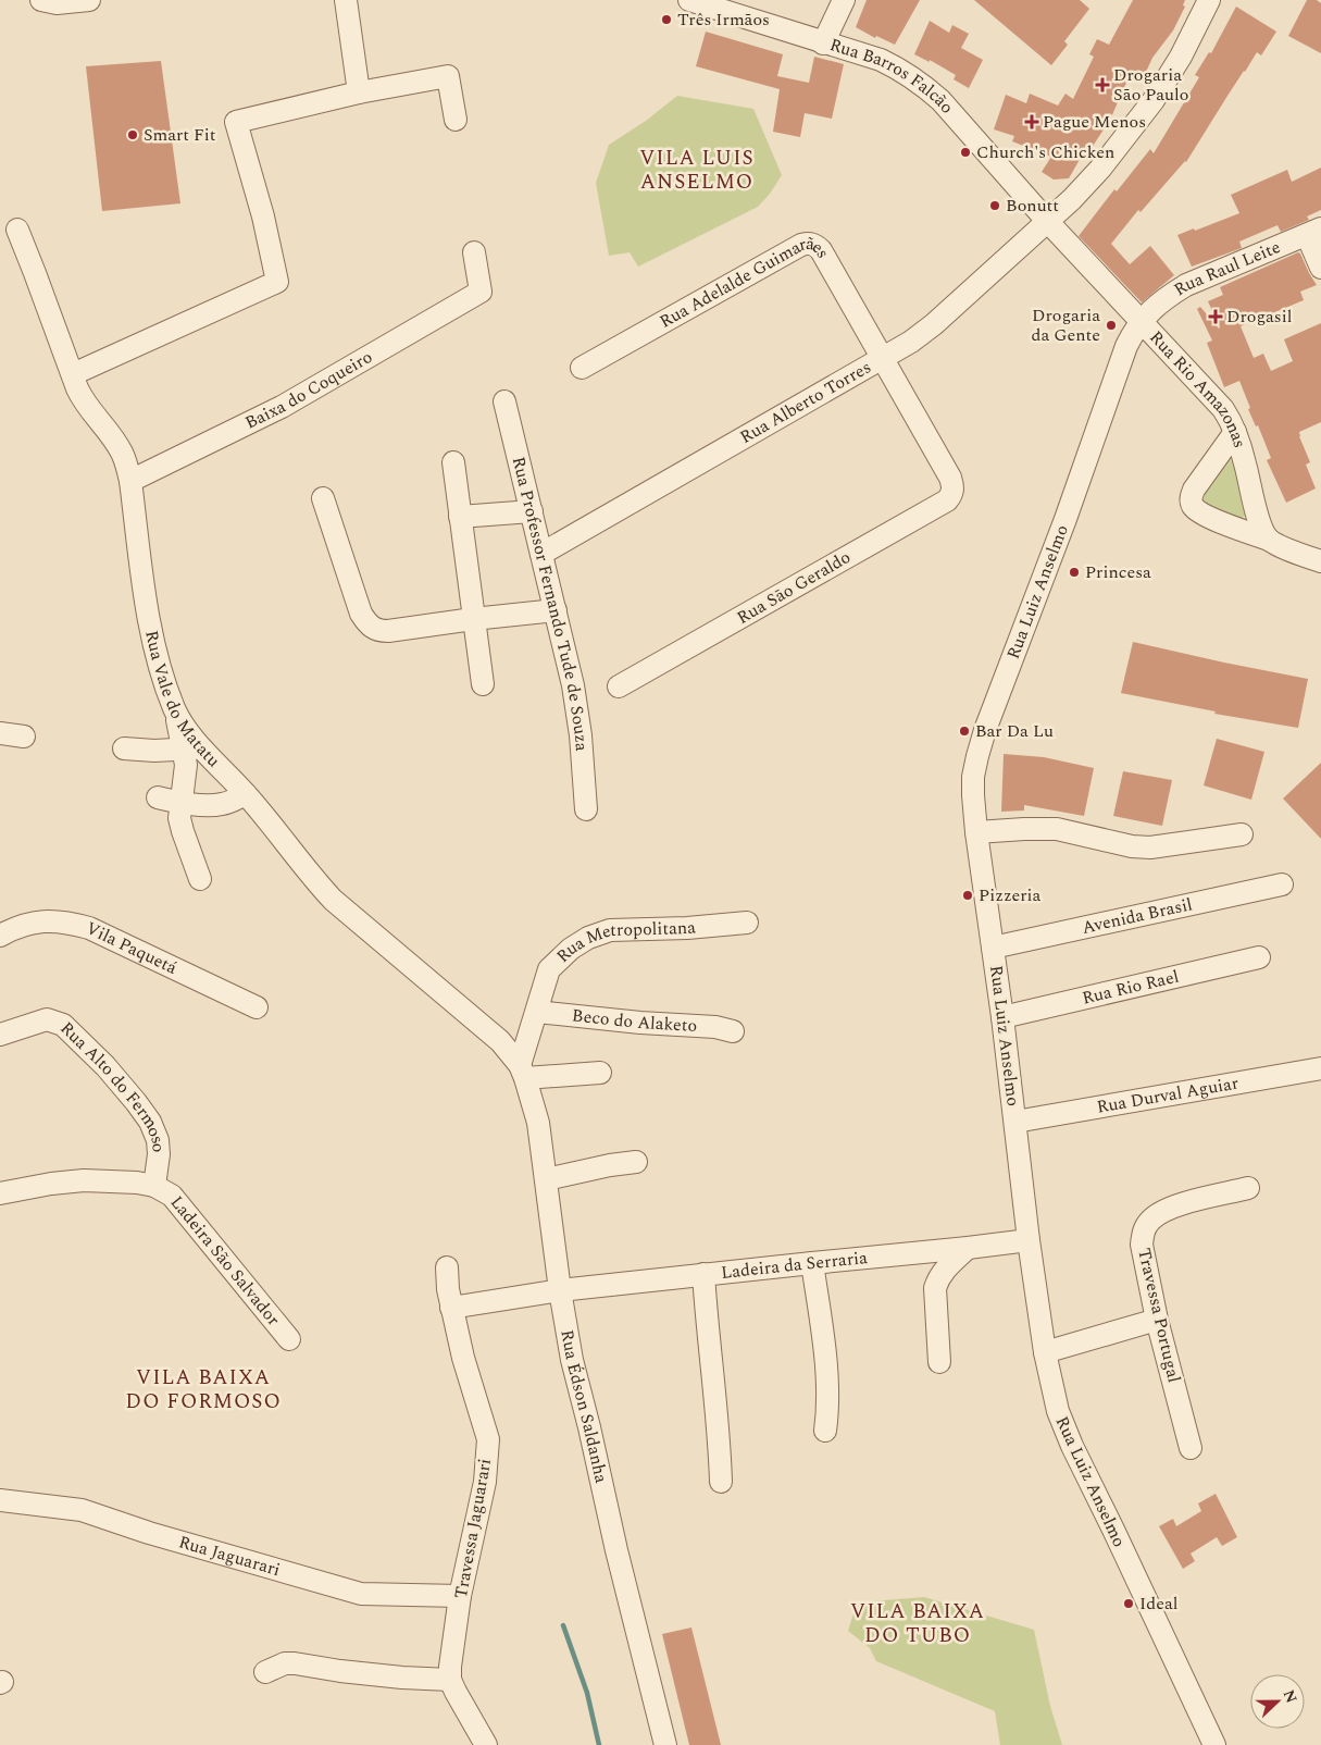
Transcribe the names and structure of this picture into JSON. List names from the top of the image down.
{
  "streets": {
    "street": [
      "Rua Barros Falcão",
      "Rua Raul Leite",
      "Rua Adelalde Guimarães",
      "Baixa do Coqueiro",
      "Rua Rio Amazonas",
      "Rua Alberto Torres",
      "Rua Sāo Geraldo",
      "Rua Luiz Anselmo",
      "Rua Professor Fernando Tude de Souza",
      "Rua Vale do Matatu",
      "Avenida Brasil",
      "Rua Metropolitana",
      "Vila Paquetá",
      "Rua Rio Rael",
      "Beco do Alaketo",
      "Rua Alto do Fermoso",
      "Rua Durval Aguiar",
      "Ladeira São Salvador",
      "Ladeira da Serraria",
      "Travessa Portugal",
      "Rua Édson Saldanha",
      "Travessa Jaguarari",
      "Rua Jaguarari"
    ]
  },
  "crossings": [
    ["Rua Barros Falcão", "Rua Rio Amazonas"],
    ["Rua Barros Falcão", "Rua Alberto Torres"],
    ["Rua Raul Leite", "Rua Rio Amazonas"],
    ["Rua Raul Leite", "Rua Luiz Anselmo"],
    ["Rua Adelalde Guimarães", "Rua Alberto Torres"],
    ["Rua Adelalde Guimarães", "Rua Sāo Geraldo"],
    ["Baixa do Coqueiro", "Rua Vale do Matatu"],
    ["Rua Rio Amazonas", "Rua Alberto Torres"],
    ["Rua Rio Amazonas", "Rua Luiz Anselmo"],
    ["Rua Alberto Torres", "Rua Professor Fernando Tude de Souza"],
    ["Rua Luiz Anselmo", "Avenida Brasil"],
    ["Rua Luiz Anselmo", "Rua Rio Rael"],
    ["Rua Luiz Anselmo", "Rua Durval Aguiar"],
    ["Rua Luiz Anselmo", "Ladeira da Serraria"],
    ["Rua Vale do Matatu", "Rua Metropolitana"],
    ["Rua Vale do Matatu", "Rua Édson Saldanha"],
    ["Rua Metropolitana", "Beco do Alaketo"],
    ["Rua Metropolitana", "Rua Édson Saldanha"],
    ["Rua Alto do Fermoso", "Ladeira São Salvador"],
    ["Ladeira da Serraria", "Rua Édson Saldanha"],
    ["Ladeira da Serraria", "Travessa Jaguarari"],
    ["Travessa Jaguarari", "Rua Jaguarari"]
  ],
  "districts": ["VILA LUIS ANSELMO", "VILA BAIXA DO FORMOSO", "VILA BAIXA DO TUBO"],
  "places": {
    "other": [
      "Três Irmãos",
      "Smart Fit",
      "Church's Chicken",
      "Bonutt",
      "Drogaria da Gente",
      "Princesa",
      "Bar Da Lu",
      "Pizzeria",
      "Ideal"
    ],
    "health": ["Drogaria São Paulo", "Pague Menos", "Drogasil"]
  },
  "north": "right"
}
